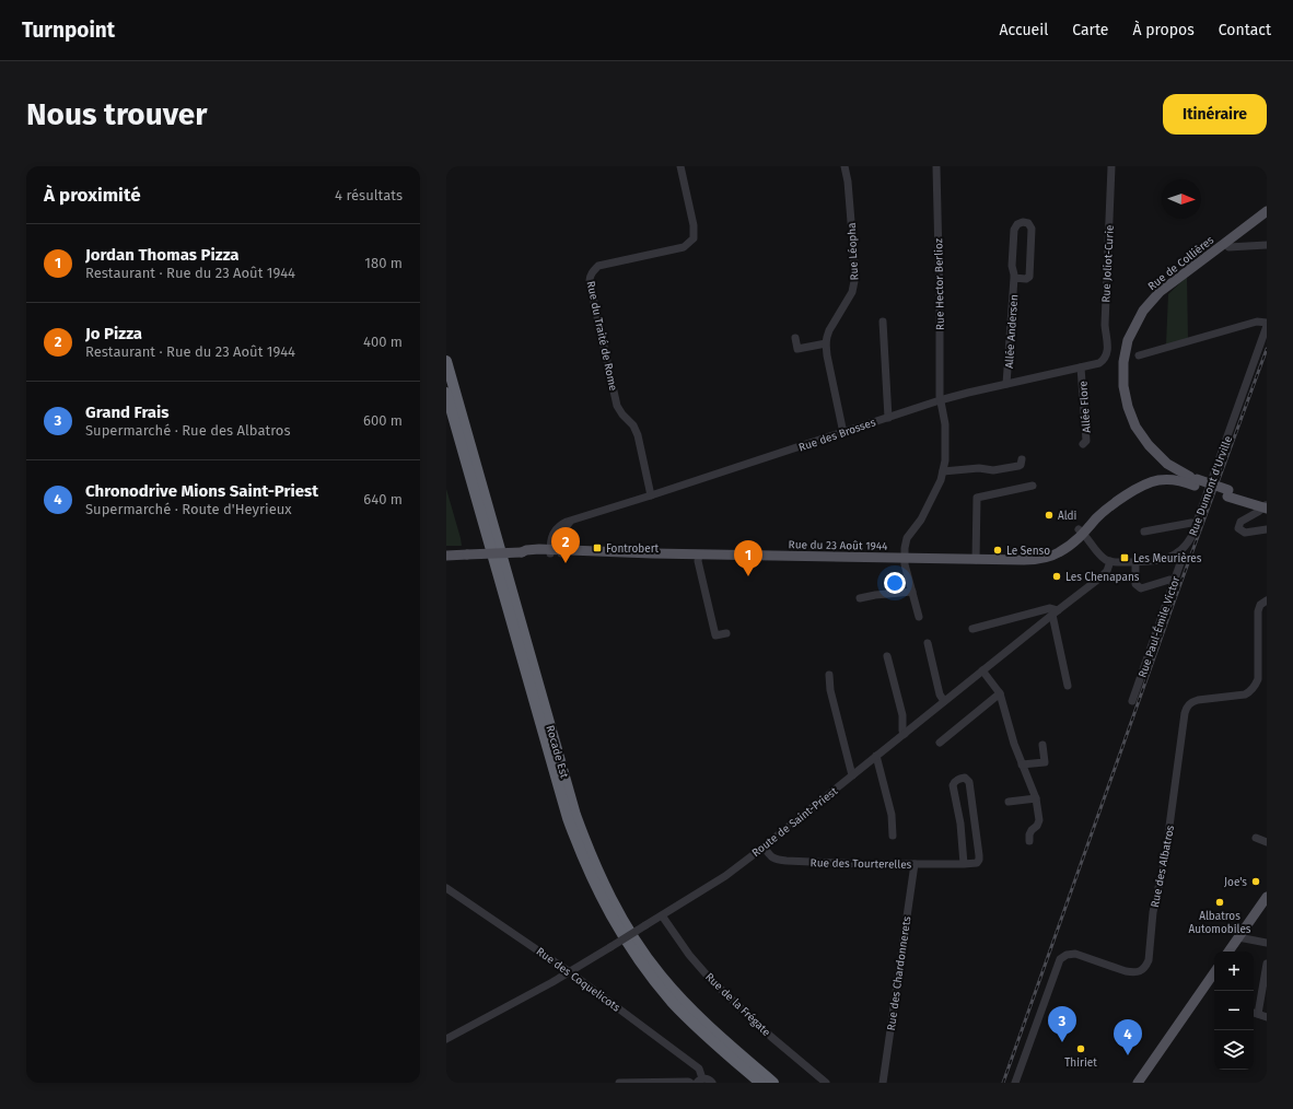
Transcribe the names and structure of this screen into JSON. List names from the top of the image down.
{
  "streets": {
    "highway": ["Rocade Est"],
    "main road": ["Rue de Collières", "Rue du 23 Août 1944"],
    "street": [
      "Rue Léopha",
      "Rue Joliot-Curie",
      "Rue Hector Berlioz",
      "Allée Andersen",
      "Rue du Traité de Rome",
      "Allée Flore",
      "Rue des Brosses",
      "Rue Dumont d'Urville",
      "Rue Paul-Émile Victor",
      "Route de Saint-Priest",
      "Rue des Tourterelles",
      "Rue des Albatros",
      "Rue des Chardonnerets",
      "Rue des Coquelicots",
      "Rue de la Frégate"
    ]
  },
  "crossings": [
    ["Rue Léopha", "Rue des Brosses"],
    ["Rue de Collières", "Rue du 23 Août 1944"],
    ["Rue Joliot-Curie", "Rue des Brosses"],
    ["Rue Hector Berlioz", "Rue des Brosses"],
    ["Rue Hector Berlioz", "Rue du 23 Août 1944"],
    ["Allée Andersen", "Rue des Brosses"],
    ["Rue du Traité de Rome", "Rue des Brosses"],
    ["Allée Flore", "Rue des Brosses"],
    ["Rue des Brosses", "Rue du 23 Août 1944"],
    ["Rue Dumont d'Urville", "Rue Paul-Émile Victor"],
    ["Route de Saint-Priest", "Rue des Tourterelles"],
    ["Route de Saint-Priest", "Rue des Coquelicots"],
    ["Route de Saint-Priest", "Rue de la Frégate"],
    ["Rue des Tourterelles", "Rue des Chardonnerets"]
  ],
  "places": {
    "other": [
      "Aldi",
      "Le Senso",
      "Les Chenapans",
      "Joe's",
      "Albatros Automobiles",
      "Thiriet"
    ],
    "transit": ["Fontrobert", "Les Meurières"]
  },
  "north": "right",
  "page": {
    "header": "Turnpoint",
    "nav": [
      "Accueil",
      "Carte",
      "À propos",
      "Contact"
    ],
    "buttons": "Itinéraire",
    "title": "Nous trouver",
    "heading": ["À proximité", "4 résultats"],
    "list": [
      {
        "mark": "1",
        "name": "Jordan Thomas Pizza",
        "note": "Restaurant · Rue du 23 Août 1944",
        "value": "180 m"
      },
      {
        "mark": "2",
        "name": "Jo Pizza",
        "note": "Restaurant · Rue du 23 Août 1944",
        "value": "400 m"
      },
      {
        "mark": "3",
        "name": "Grand Frais",
        "note": "Supermarché · Rue des Albatros",
        "value": "600 m"
      },
      {
        "mark": "4",
        "name": "Chronodrive Mions Saint-Priest",
        "note": "Supermarché · Route d'Heyrieux",
        "value": "640 m"
      }
    ],
    "pins": [
      "2",
      "1",
      "3",
      "4"
    ],
    "map_buttons": ["+", "−"]
  }
}
